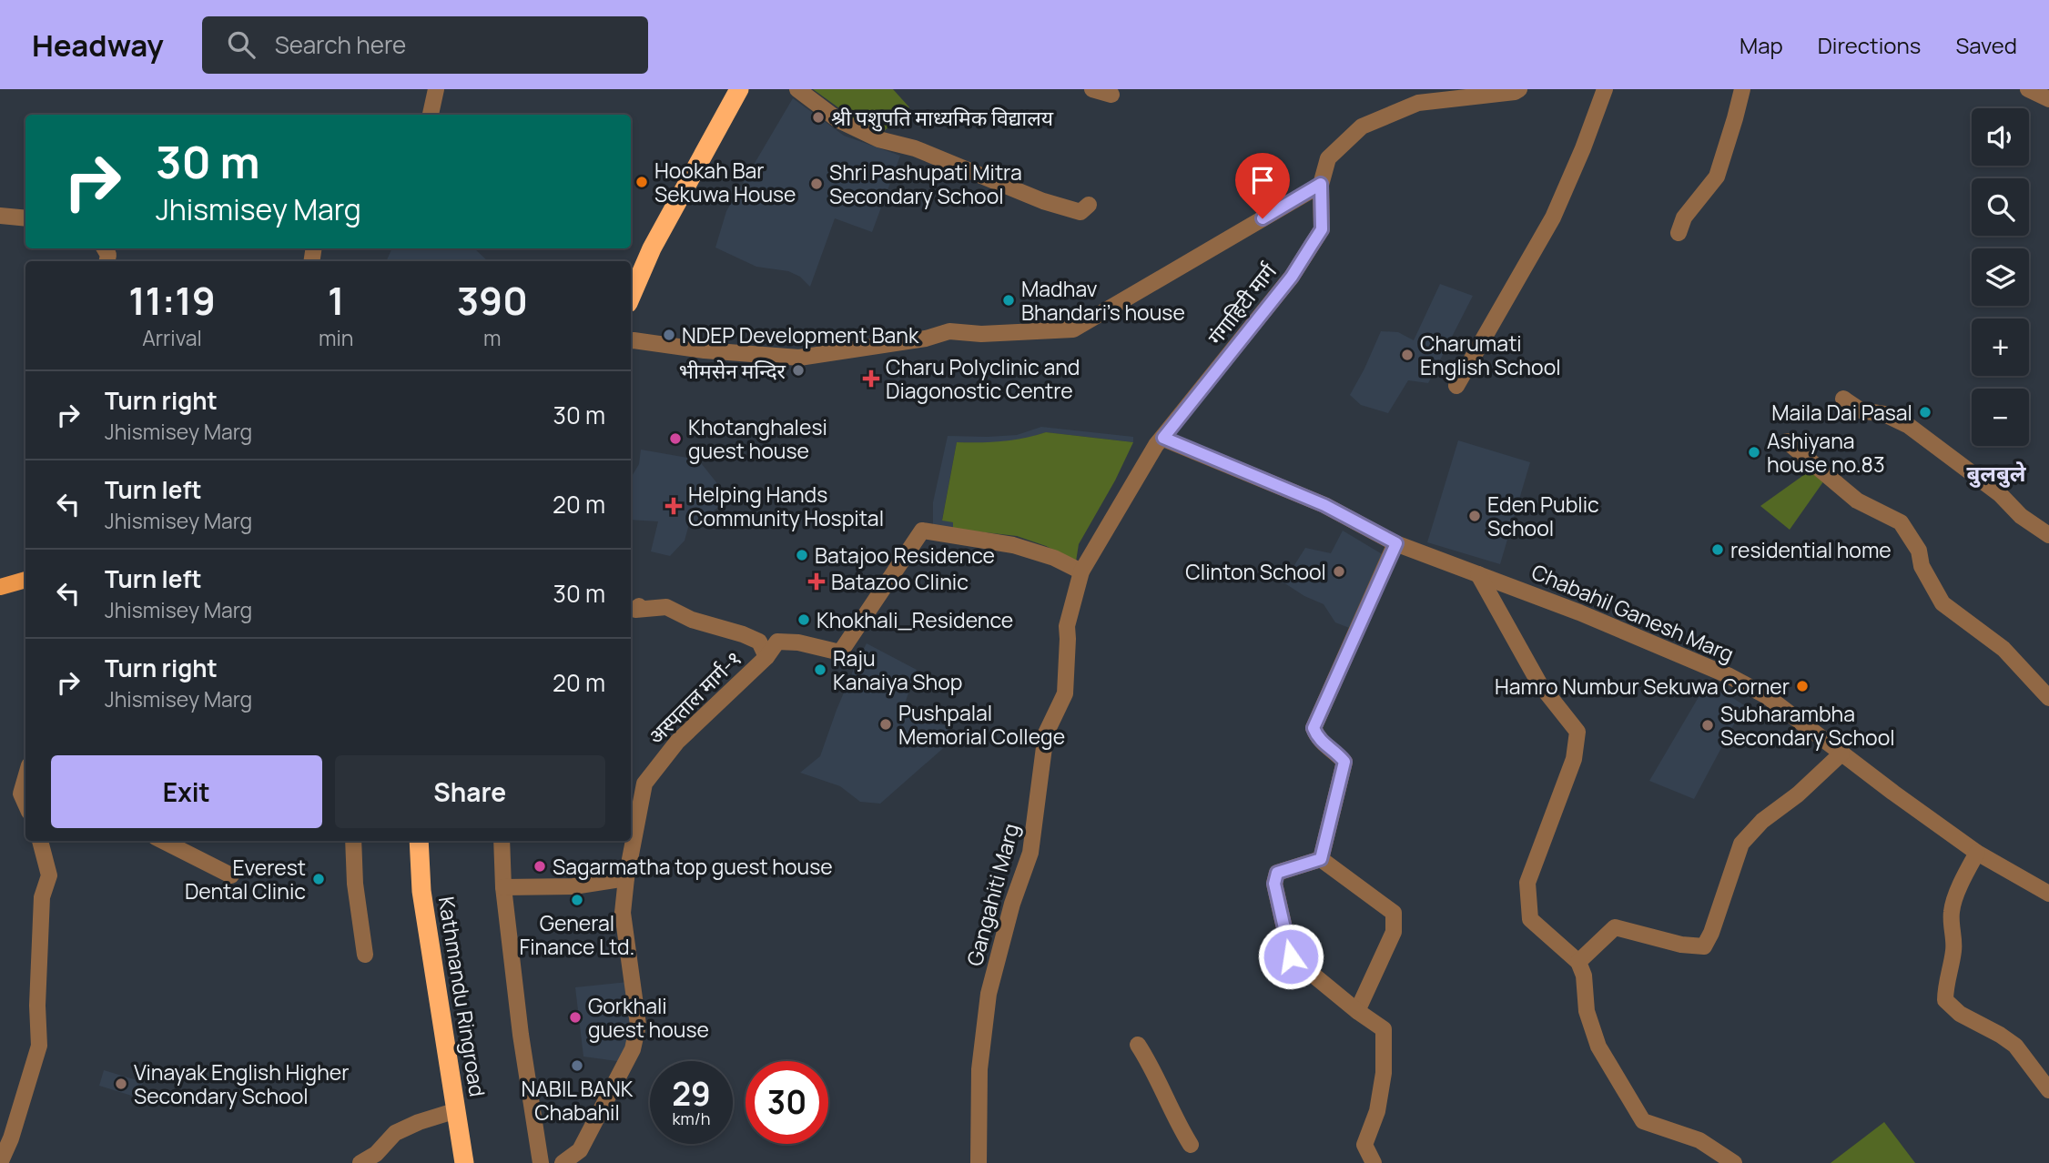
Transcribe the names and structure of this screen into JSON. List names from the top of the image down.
{
  "streets": {
    "highway": ["Kathmandu Ringroad"],
    "street": [
      "गंगाहिटी मार्ग",
      "Chabahil Ganesh Marg",
      "अस्पताल मार्ग-१",
      "Gangahiti Marg"
    ]
  },
  "crossings": [
    ["गंगाहिटी मार्ग", "Chabahil Ganesh Marg"],
    ["गंगाहिटी मार्ग", "Gangahiti Marg"],
    ["Chabahil Ganesh Marg", "Gangahiti Marg"],
    ["अस्पताल मार्ग-१", "Gangahiti Marg"]
  ],
  "districts": ["बुलबुले"],
  "places": {
    "other": [
      "श्री पशुपति माध्यमिक विद्यालय",
      "Hookah Bar Sekuwa House",
      "Shri Pashupati Mitra Secondary School",
      "Madhav Bhandari's house",
      "NDEP Development Bank",
      "Charumati English School",
      "भीमसेन मन्दिर",
      "Maila Dai Pasal",
      "Khotanghalesi guest house",
      "Ashiyana house no.83",
      "Eden Public School",
      "residential home",
      "Batajoo Residence",
      "Clinton School",
      "Khokhali_Residence",
      "Raju Kanaiya Shop",
      "Hamro Numbur Sekuwa Corner",
      "Pushpalal Memorial College",
      "Subharambha Secondary School",
      "Sagarmatha top guest house",
      "Everest Dental Clinic",
      "General Finance Ltd.",
      "Gorkhali guest house",
      "NABIL BANK Chabahil",
      "Vinayak English Higher Secondary School"
    ],
    "health": ["Charu Polyclinic and Diagonostic Centre", "Helping Hands Community Hospital", "Batazoo Clinic"]
  },
  "page": {
    "header": "Headway",
    "search": "Search here",
    "nav": ["Map", "Directions", "Saved"],
    "map_buttons": ["+", "−"],
    "turn": ["30 m", "Jhismisey Marg"],
    "eta": [
      "11:19",
      "Arrival",
      "1",
      "min",
      "390",
      "m"
    ],
    "list": [
      {
        "name": "Turn right",
        "note": "Jhismisey Marg",
        "value": "30 m"
      },
      {
        "name": "Turn left",
        "note": "Jhismisey Marg",
        "value": "20 m"
      },
      {
        "name": "Turn left",
        "note": "Jhismisey Marg",
        "value": "30 m"
      },
      {
        "name": "Turn right",
        "note": "Jhismisey Marg",
        "value": "20 m"
      }
    ],
    "buttons": ["Exit", "Share"],
    "speed": "29 km/h",
    "limit": "30"
  }
}
